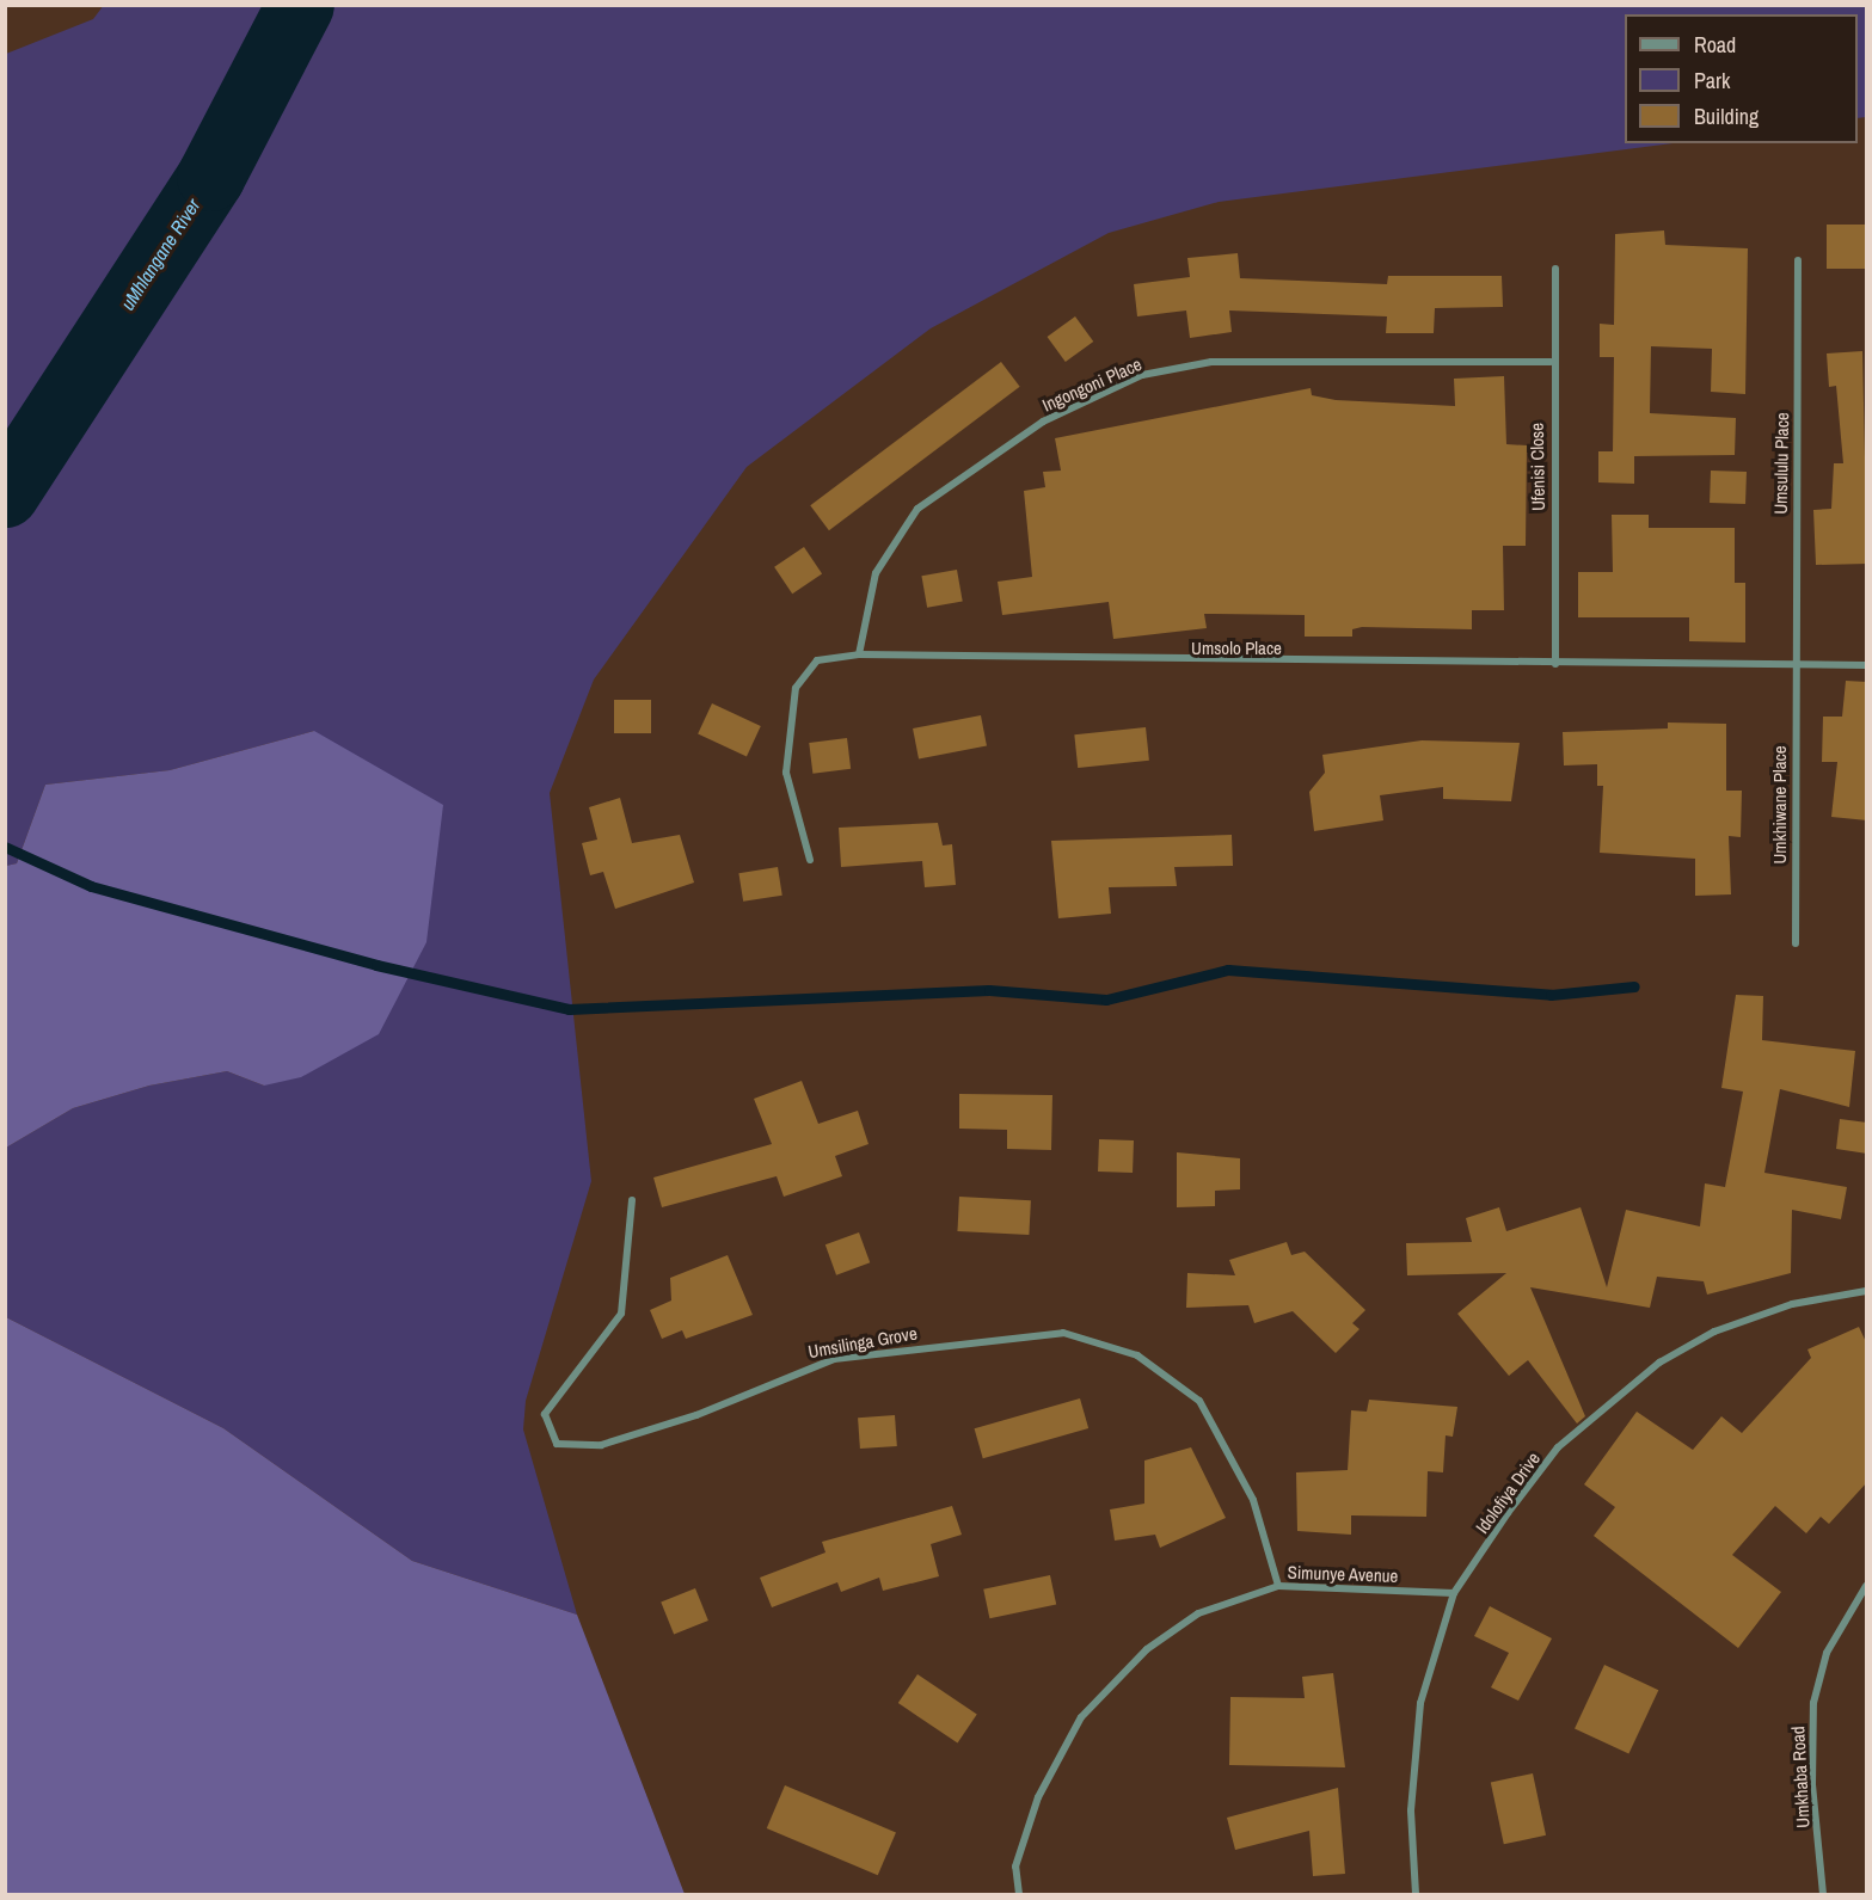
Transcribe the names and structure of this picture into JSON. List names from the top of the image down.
{
  "streets": {
    "street": [
      "Ingongoni Place",
      "Umsululu Place",
      "Ufenisi Close",
      "Umsolo Place",
      "Umkhiwane Place",
      "Umsilinga Grove",
      "Idolofiya Drive",
      "Simunye Avenue",
      "Umkhaba Road"
    ]
  },
  "crossings": [
    ["Ingongoni Place", "Ufenisi Close"],
    ["Ingongoni Place", "Umsolo Place"],
    ["Umsululu Place", "Umsolo Place"],
    ["Umsululu Place", "Umkhiwane Place"],
    ["Ufenisi Close", "Umsolo Place"],
    ["Umsolo Place", "Umkhiwane Place"],
    ["Umsilinga Grove", "Simunye Avenue"],
    ["Idolofiya Drive", "Simunye Avenue"]
  ],
  "water": ["uMhlangane River"],
  "legend": ["Road", "Park", "Building"]
}
